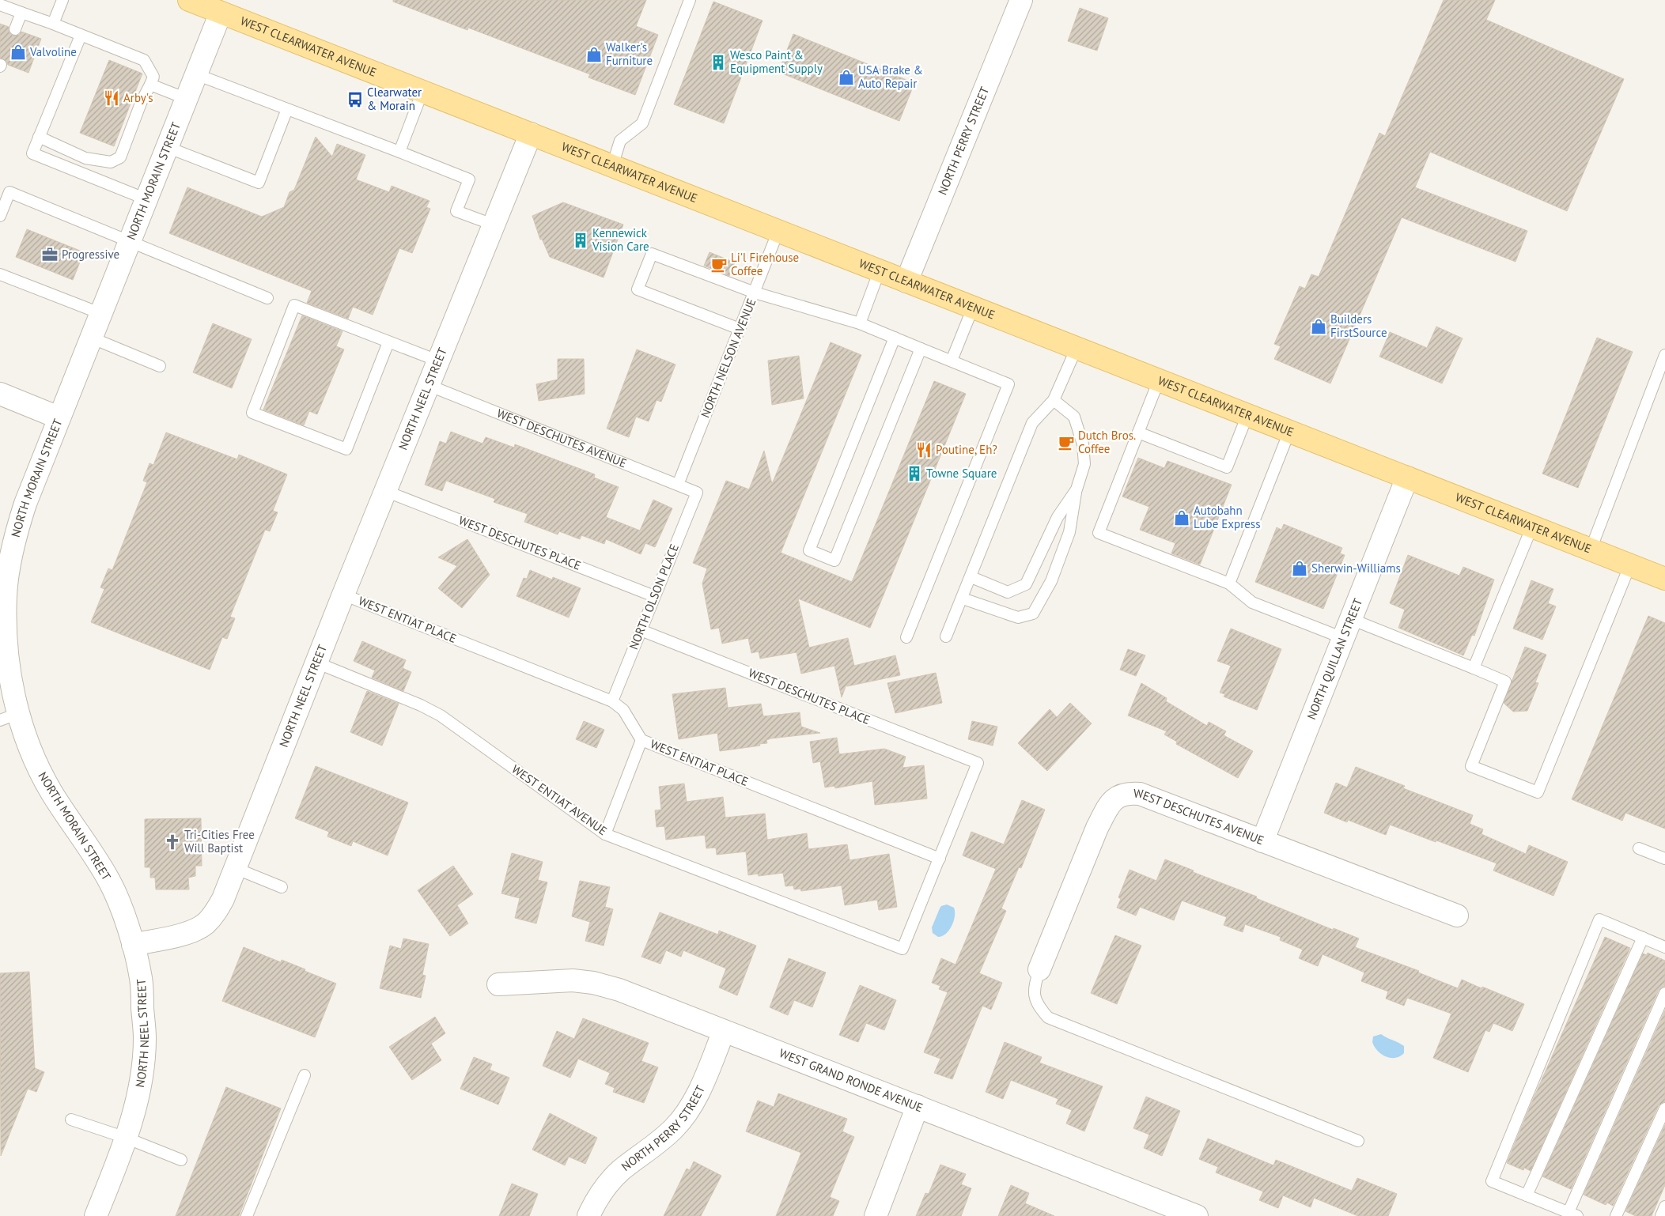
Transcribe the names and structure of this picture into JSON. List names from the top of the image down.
{
  "streets": {
    "main road": ["WEST CLEARWATER AVENUE"],
    "street": [
      "NORTH PERRY STREET",
      "NORTH MORAIN STREET",
      "NORTH NEEL STREET",
      "WEST DESCHUTES AVENUE",
      "NORTH QUILLAN STREET",
      "WEST GRAND RONDE AVENUE"
    ],
    "lane": [
      "NORTH NELSON AVENUE",
      "WEST DESCHUTES PLACE",
      "NORTH OLSON PLACE",
      "WEST ENTIAT PLACE",
      "WEST ENTIAT AVENUE"
    ]
  },
  "crossings": [
    ["WEST CLEARWATER AVENUE", "NORTH PERRY STREET"],
    ["WEST CLEARWATER AVENUE", "NORTH MORAIN STREET"],
    ["WEST CLEARWATER AVENUE", "NORTH NELSON AVENUE"],
    ["WEST CLEARWATER AVENUE", "NORTH NEEL STREET"],
    ["WEST CLEARWATER AVENUE", "NORTH QUILLAN STREET"],
    ["NORTH PERRY STREET", "WEST GRAND RONDE AVENUE"],
    ["NORTH MORAIN STREET", "NORTH NEEL STREET"],
    ["NORTH NELSON AVENUE", "WEST DESCHUTES AVENUE"],
    ["NORTH NEEL STREET", "WEST DESCHUTES AVENUE"],
    ["NORTH NEEL STREET", "WEST DESCHUTES PLACE"],
    ["NORTH NEEL STREET", "WEST ENTIAT PLACE"],
    ["NORTH NEEL STREET", "WEST ENTIAT AVENUE"],
    ["WEST DESCHUTES AVENUE", "NORTH OLSON PLACE"],
    ["WEST DESCHUTES AVENUE", "NORTH QUILLAN STREET"],
    ["WEST DESCHUTES PLACE", "NORTH OLSON PLACE"],
    ["WEST DESCHUTES PLACE", "WEST ENTIAT PLACE"],
    ["WEST DESCHUTES PLACE", "WEST ENTIAT AVENUE"],
    ["NORTH OLSON PLACE", "WEST ENTIAT PLACE"],
    ["WEST ENTIAT PLACE", "WEST ENTIAT AVENUE"]
  ],
  "places": {
    "shop": [
      "Valvoline",
      "Walker's Furniture",
      "USA Brake & Auto Repair",
      "Builders FirstSource",
      "Autobahn Lube Express",
      "Sherwin-Williams"
    ],
    "building": ["Wesco Paint & Equipment Supply", "Kennewick Vision Care", "Towne Square"],
    "restaurant": ["Arby's", "Poutine, Eh?"],
    "bus stop": ["Clearwater & Morain"],
    "office": ["Progressive"],
    "cafe": ["Li'l Firehouse Coffee", "Dutch Bros. Coffee"],
    "church": ["Tri-Cities Free Will Baptist"]
  }
}
